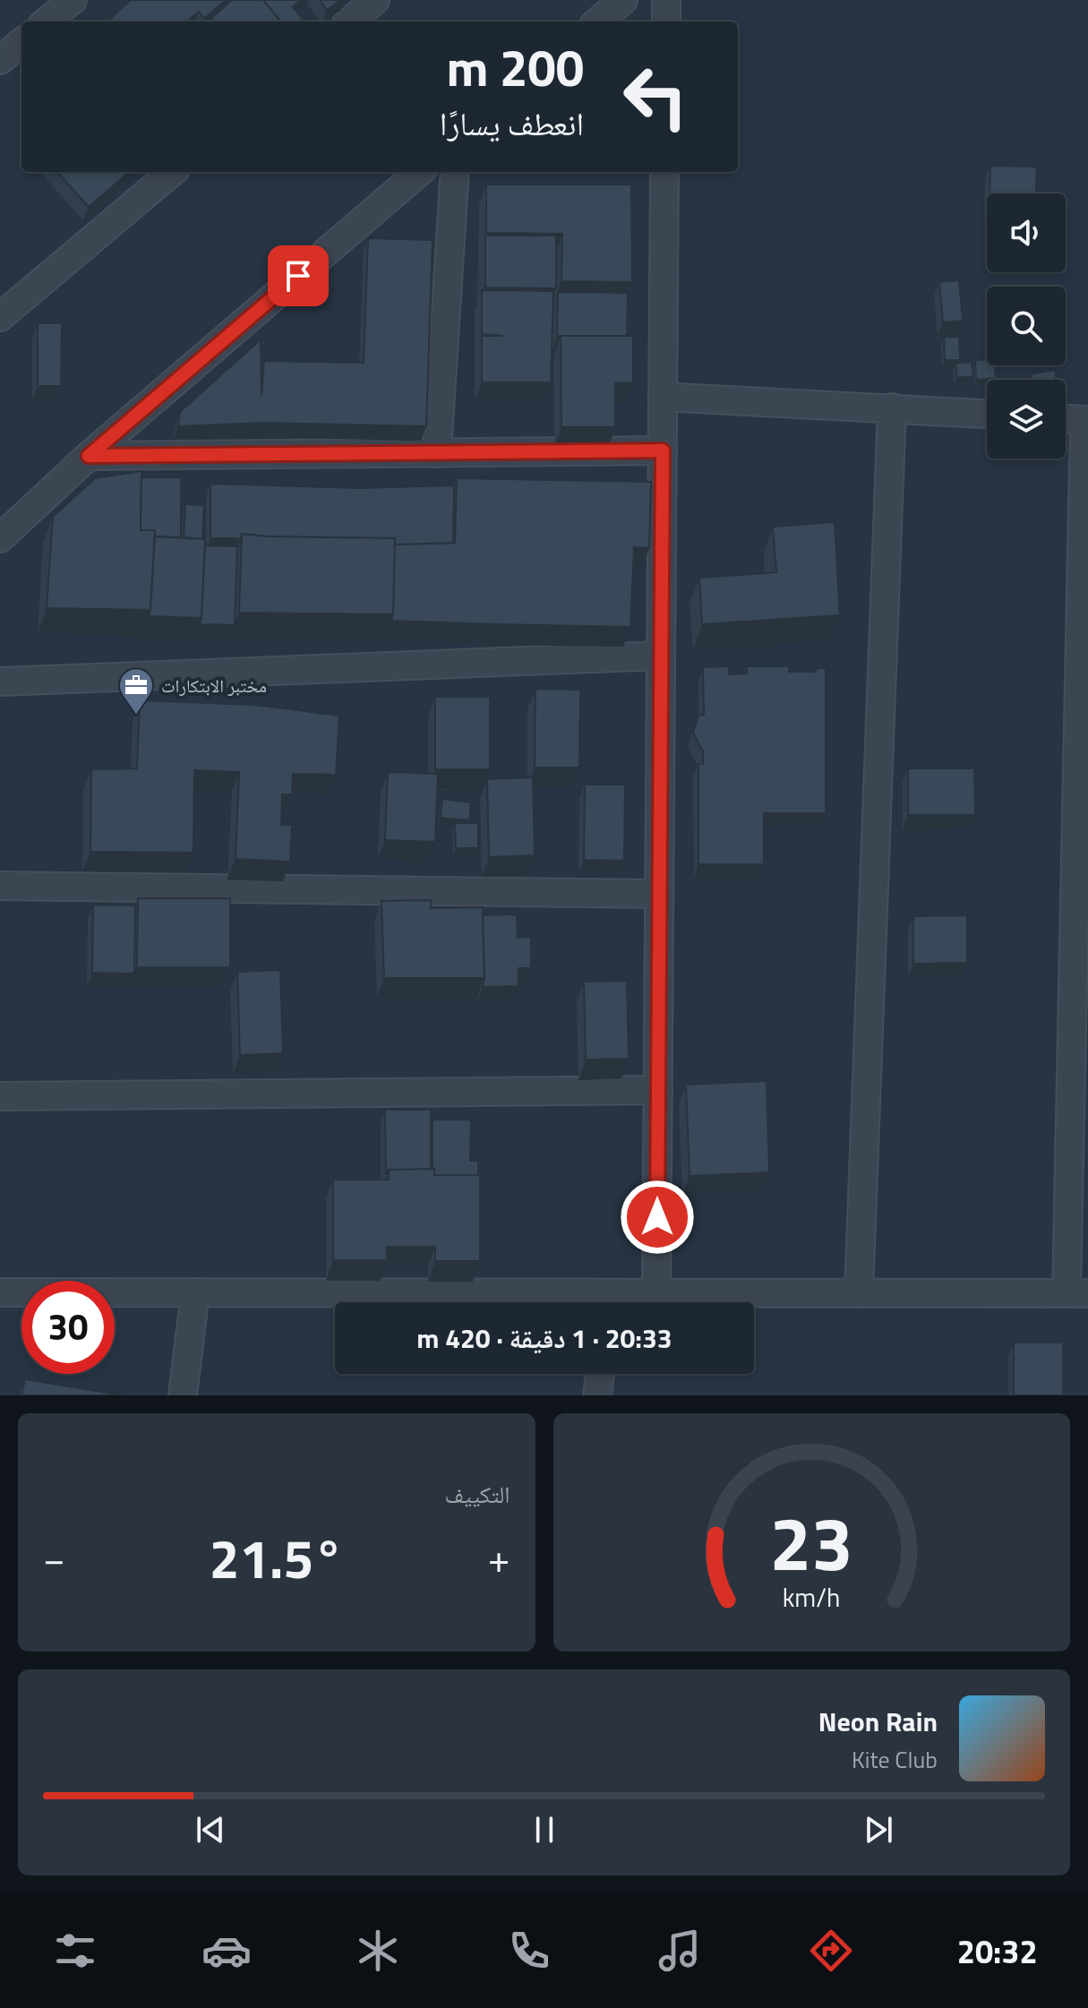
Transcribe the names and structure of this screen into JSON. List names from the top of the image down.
{
  "places": {
    "office": ["مختبر الابتكارات"]
  },
  "page": {
    "turn": ["200 m", "انعطف يسارًا"],
    "limit": "30",
    "trip": "20:33 · 1 دقيقة · 420 m",
    "tile": "التكييف",
    "heat": ["−", "21.5°", "+"],
    "song": ["Neon Rain", "Kite Club"],
    "tabs": "20:32",
    "gauge": ["23", "km/h"]
  }
}
